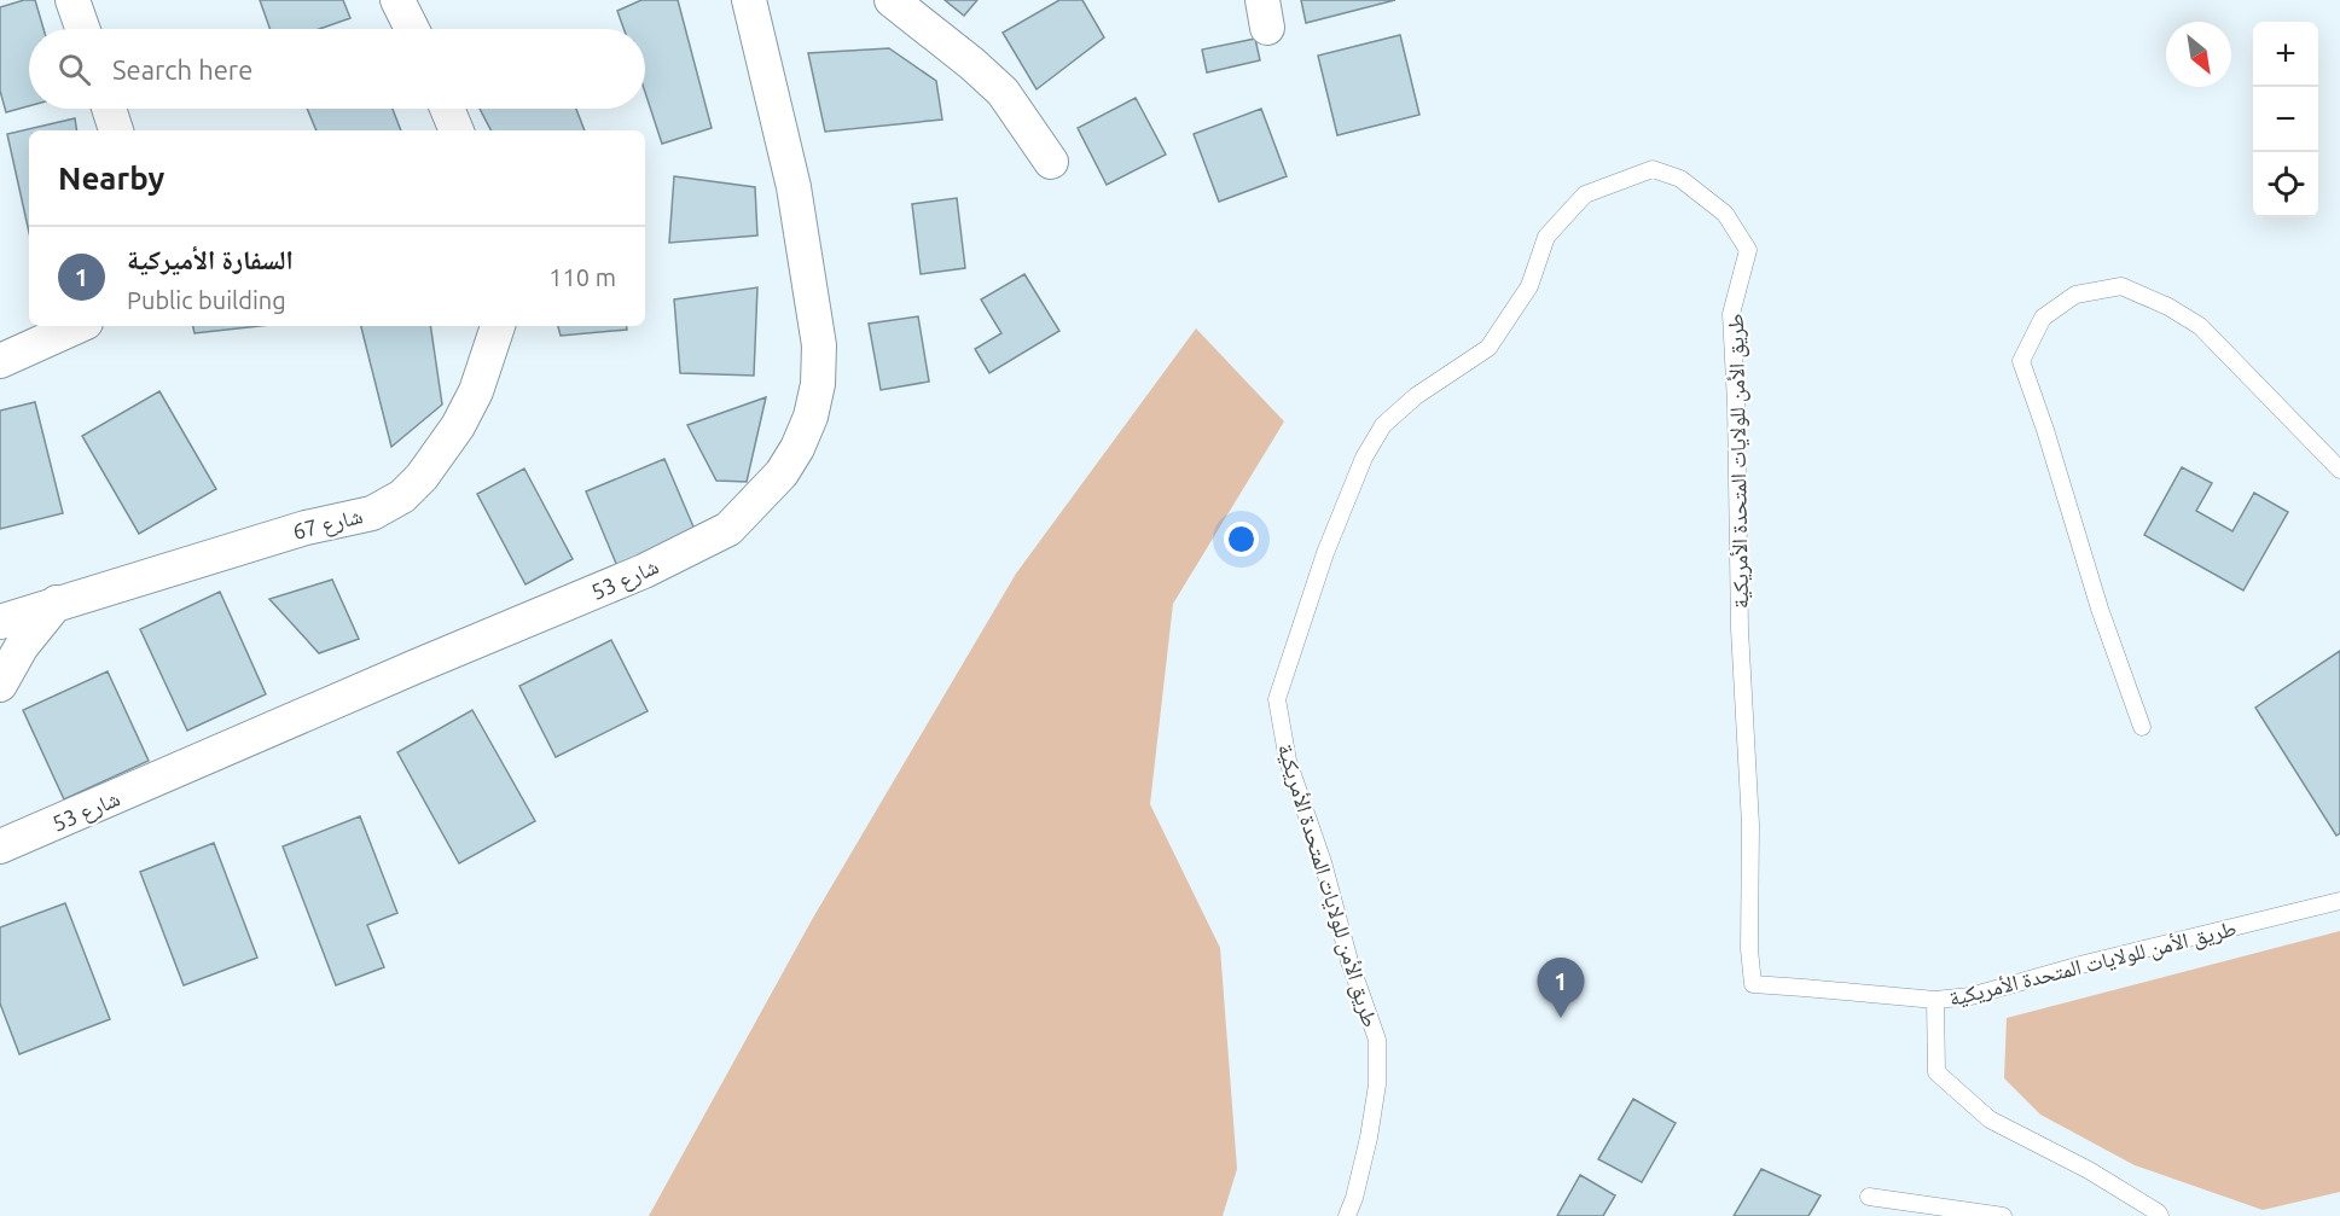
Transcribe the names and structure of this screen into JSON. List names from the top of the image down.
{
  "streets": {
    "street": ["شارع 67", "شارع 53"],
    "lane": ["طريق الأمن للولايات المتحدة الأمريكية"]
  },
  "north": "bottom right",
  "page": {
    "map_buttons": ["+", "−"],
    "search": "Search here",
    "heading": "Nearby",
    "list": [
      {
        "mark": "1",
        "name": "السفارة الأميركية",
        "note": "Public building",
        "value": "110 m"
      }
    ],
    "pins": "1"
  }
}
